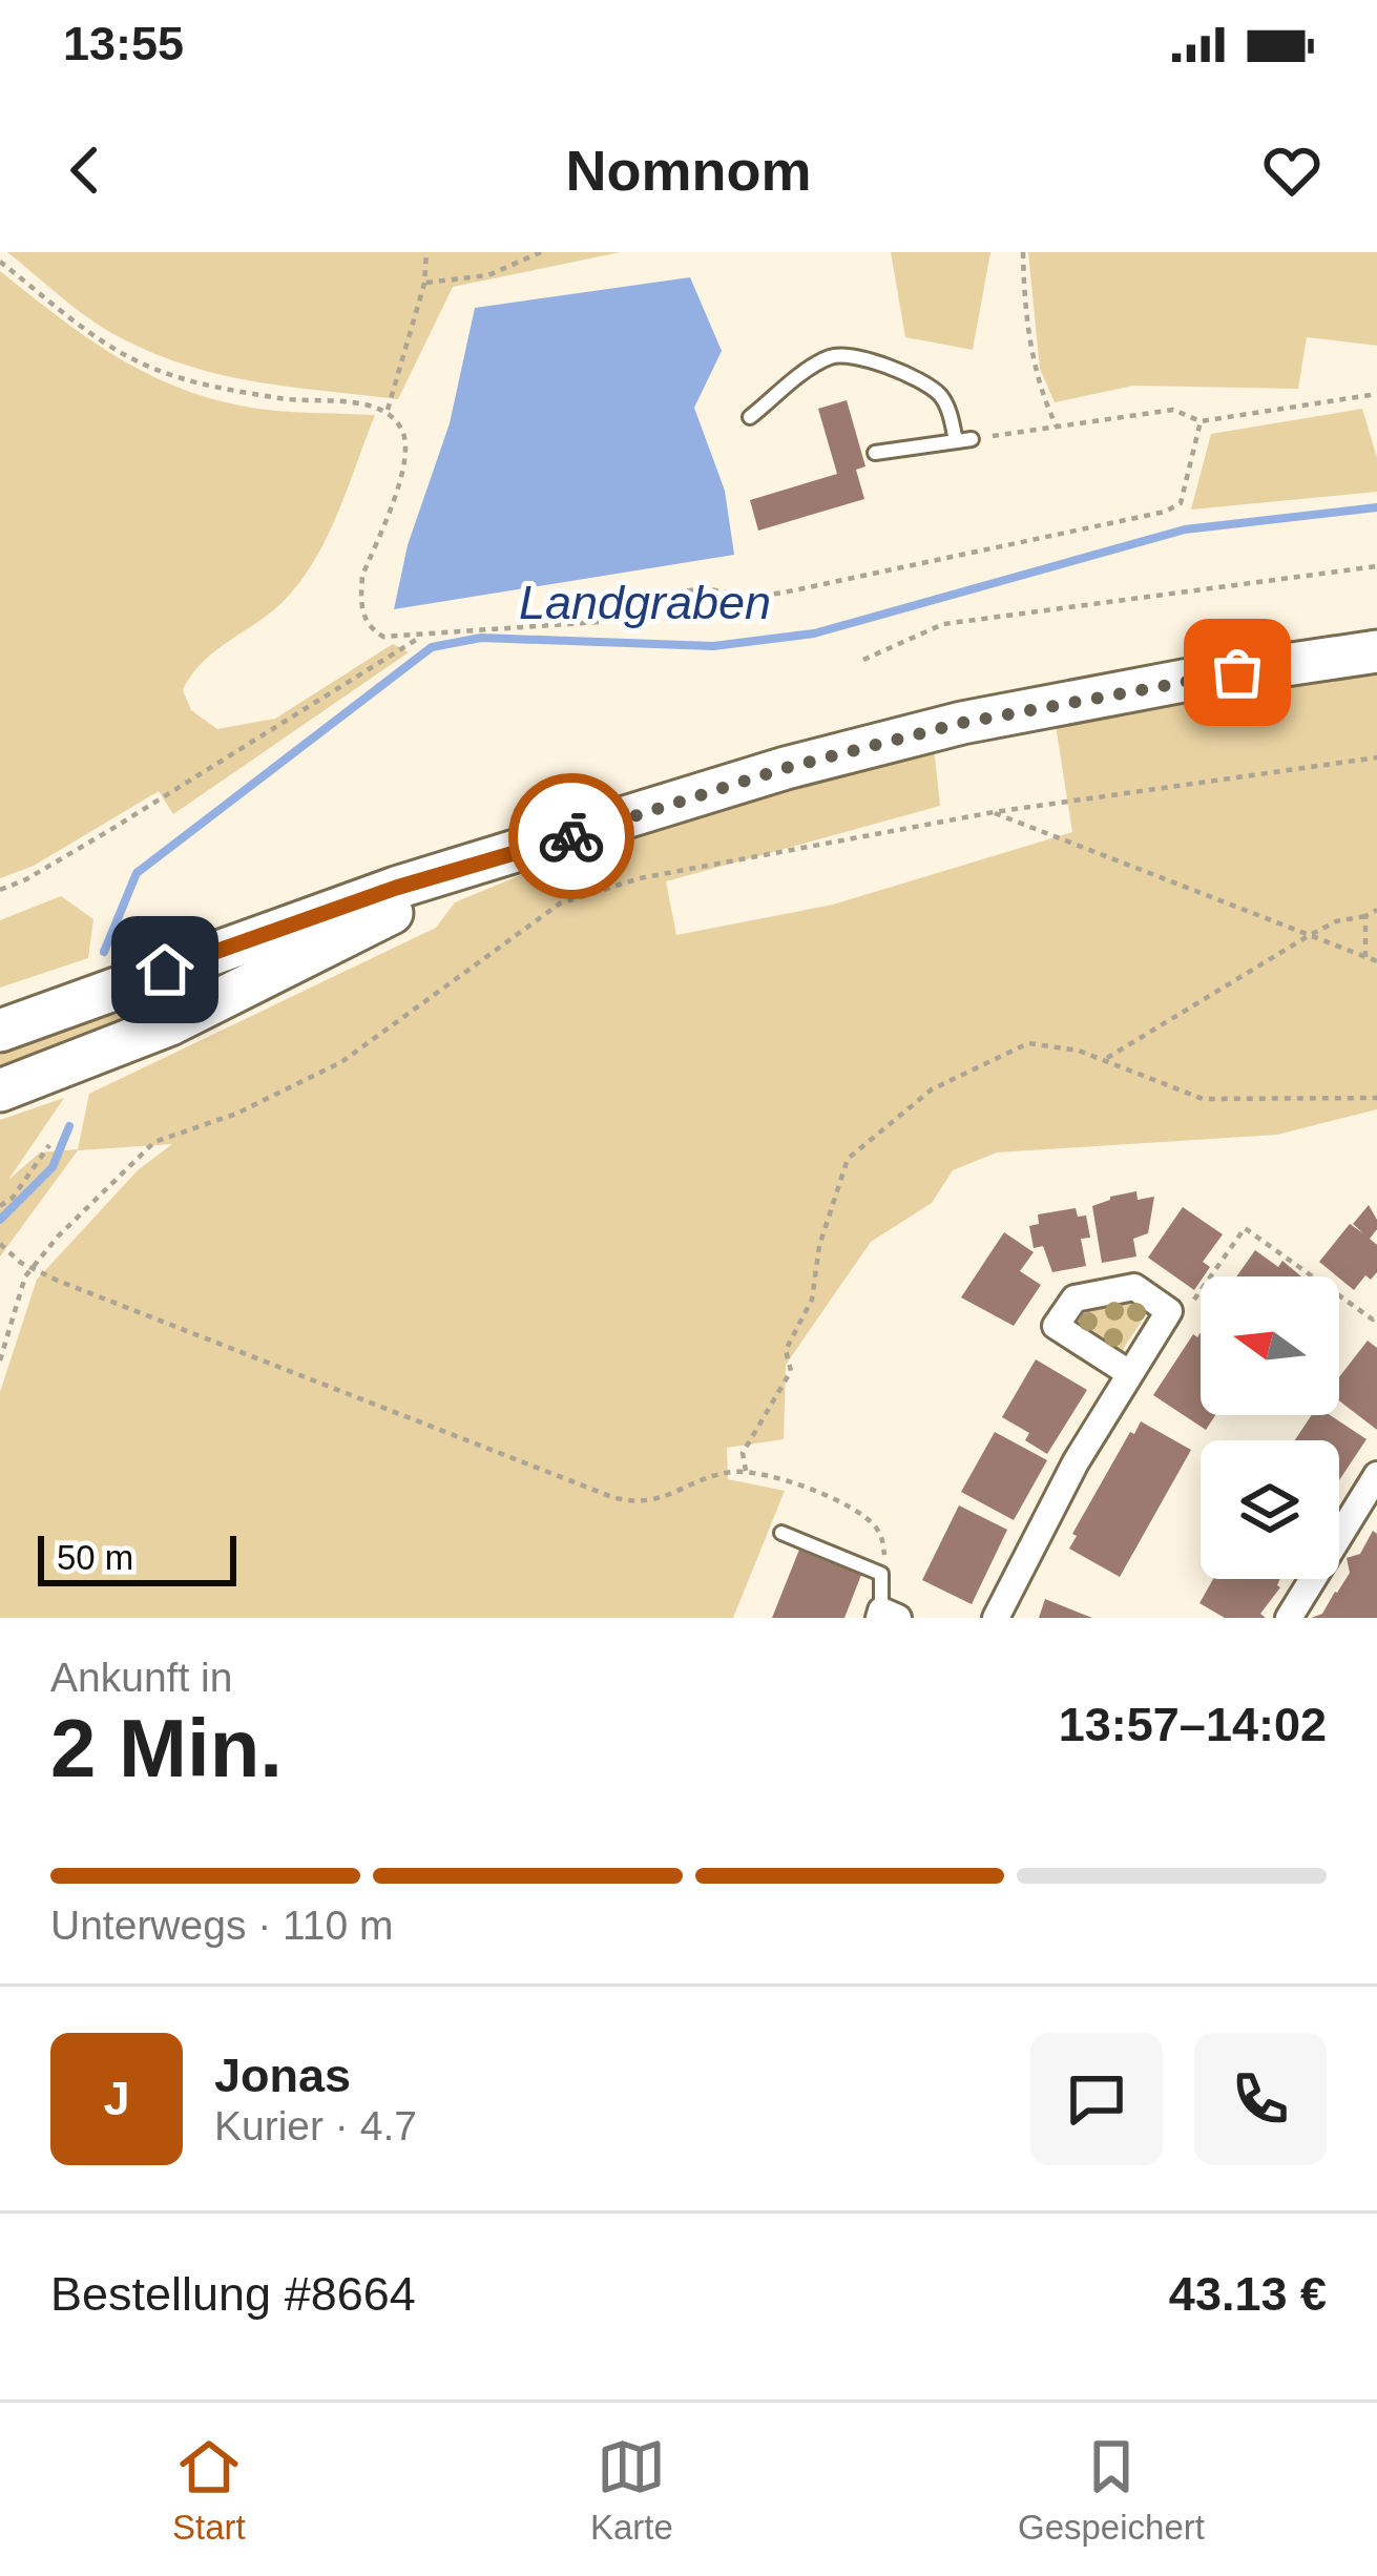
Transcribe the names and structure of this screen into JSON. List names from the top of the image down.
{
  "water": ["Landgraben"],
  "scale_bar": "50 m",
  "north": "left",
  "page": {
    "status": "13:55",
    "header": "Nomnom",
    "scale": "50 m",
    "heading": ["2 Min.", "Ankunft in", "13:57–14:02"],
    "panel": [
      "Jonas",
      "Kurier · 4.7",
      "Bestellung #8664",
      "43.13 €"
    ],
    "bar": "Unterwegs · 110 m",
    "round": "J",
    "tabs": ["Start", "Karte", "Gespeichert"]
  }
}
